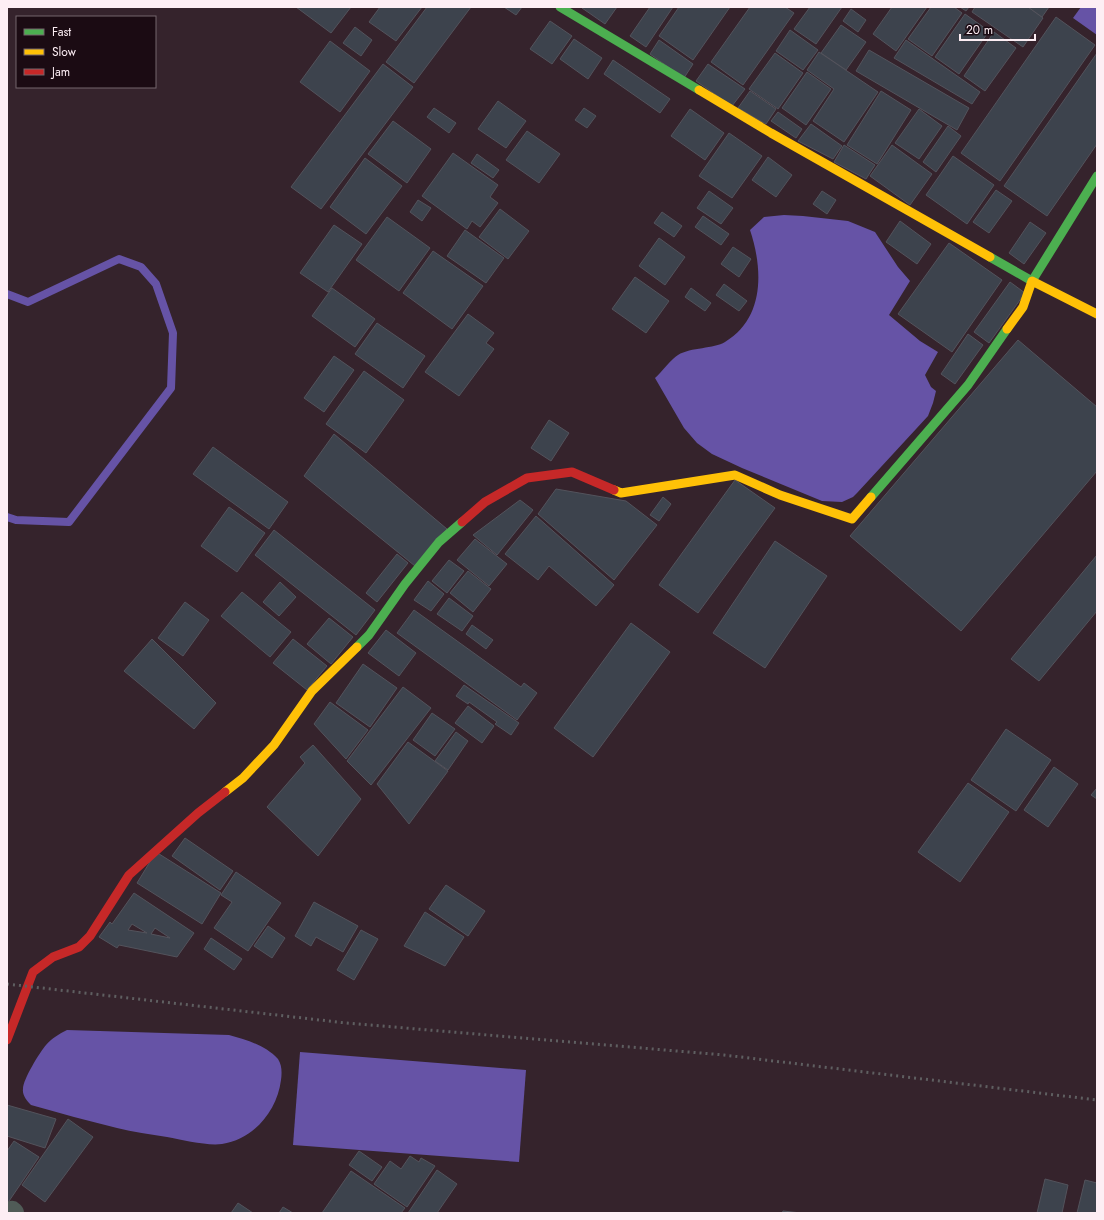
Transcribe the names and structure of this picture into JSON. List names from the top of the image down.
{
  "legend": ["Fast", "Slow", "Jam"],
  "scale_bar": "20 m"
}
